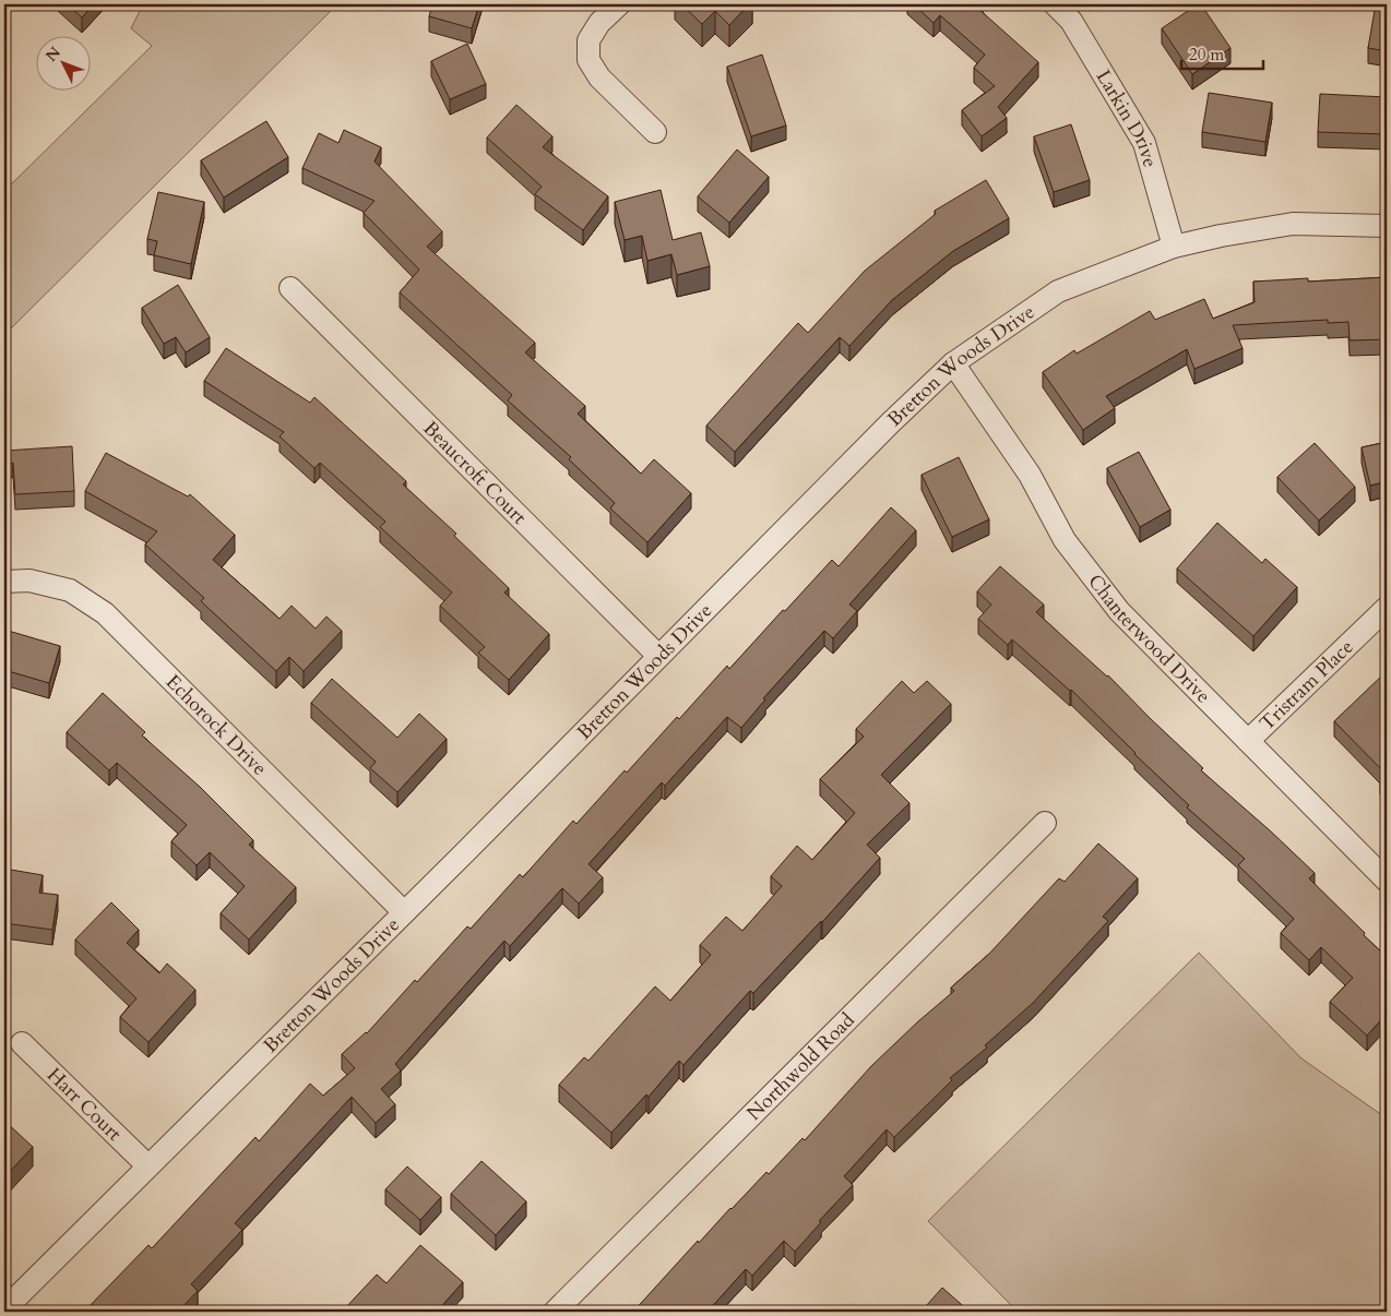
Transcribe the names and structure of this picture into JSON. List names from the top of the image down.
{
  "streets": {
    "street": [
      "Larkin Drive",
      "Bretton Woods Drive",
      "Beaucroft Court",
      "Chanterwood Drive",
      "Tristram Place",
      "Echorock Drive",
      "Northwold Road",
      "Harr Court"
    ]
  },
  "crossings": [
    ["Larkin Drive", "Bretton Woods Drive"],
    ["Bretton Woods Drive", "Beaucroft Court"],
    ["Bretton Woods Drive", "Chanterwood Drive"],
    ["Bretton Woods Drive", "Echorock Drive"],
    ["Bretton Woods Drive", "Harr Court"],
    ["Chanterwood Drive", "Tristram Place"]
  ],
  "scale_bar": "20 m",
  "north": "top left"
}
